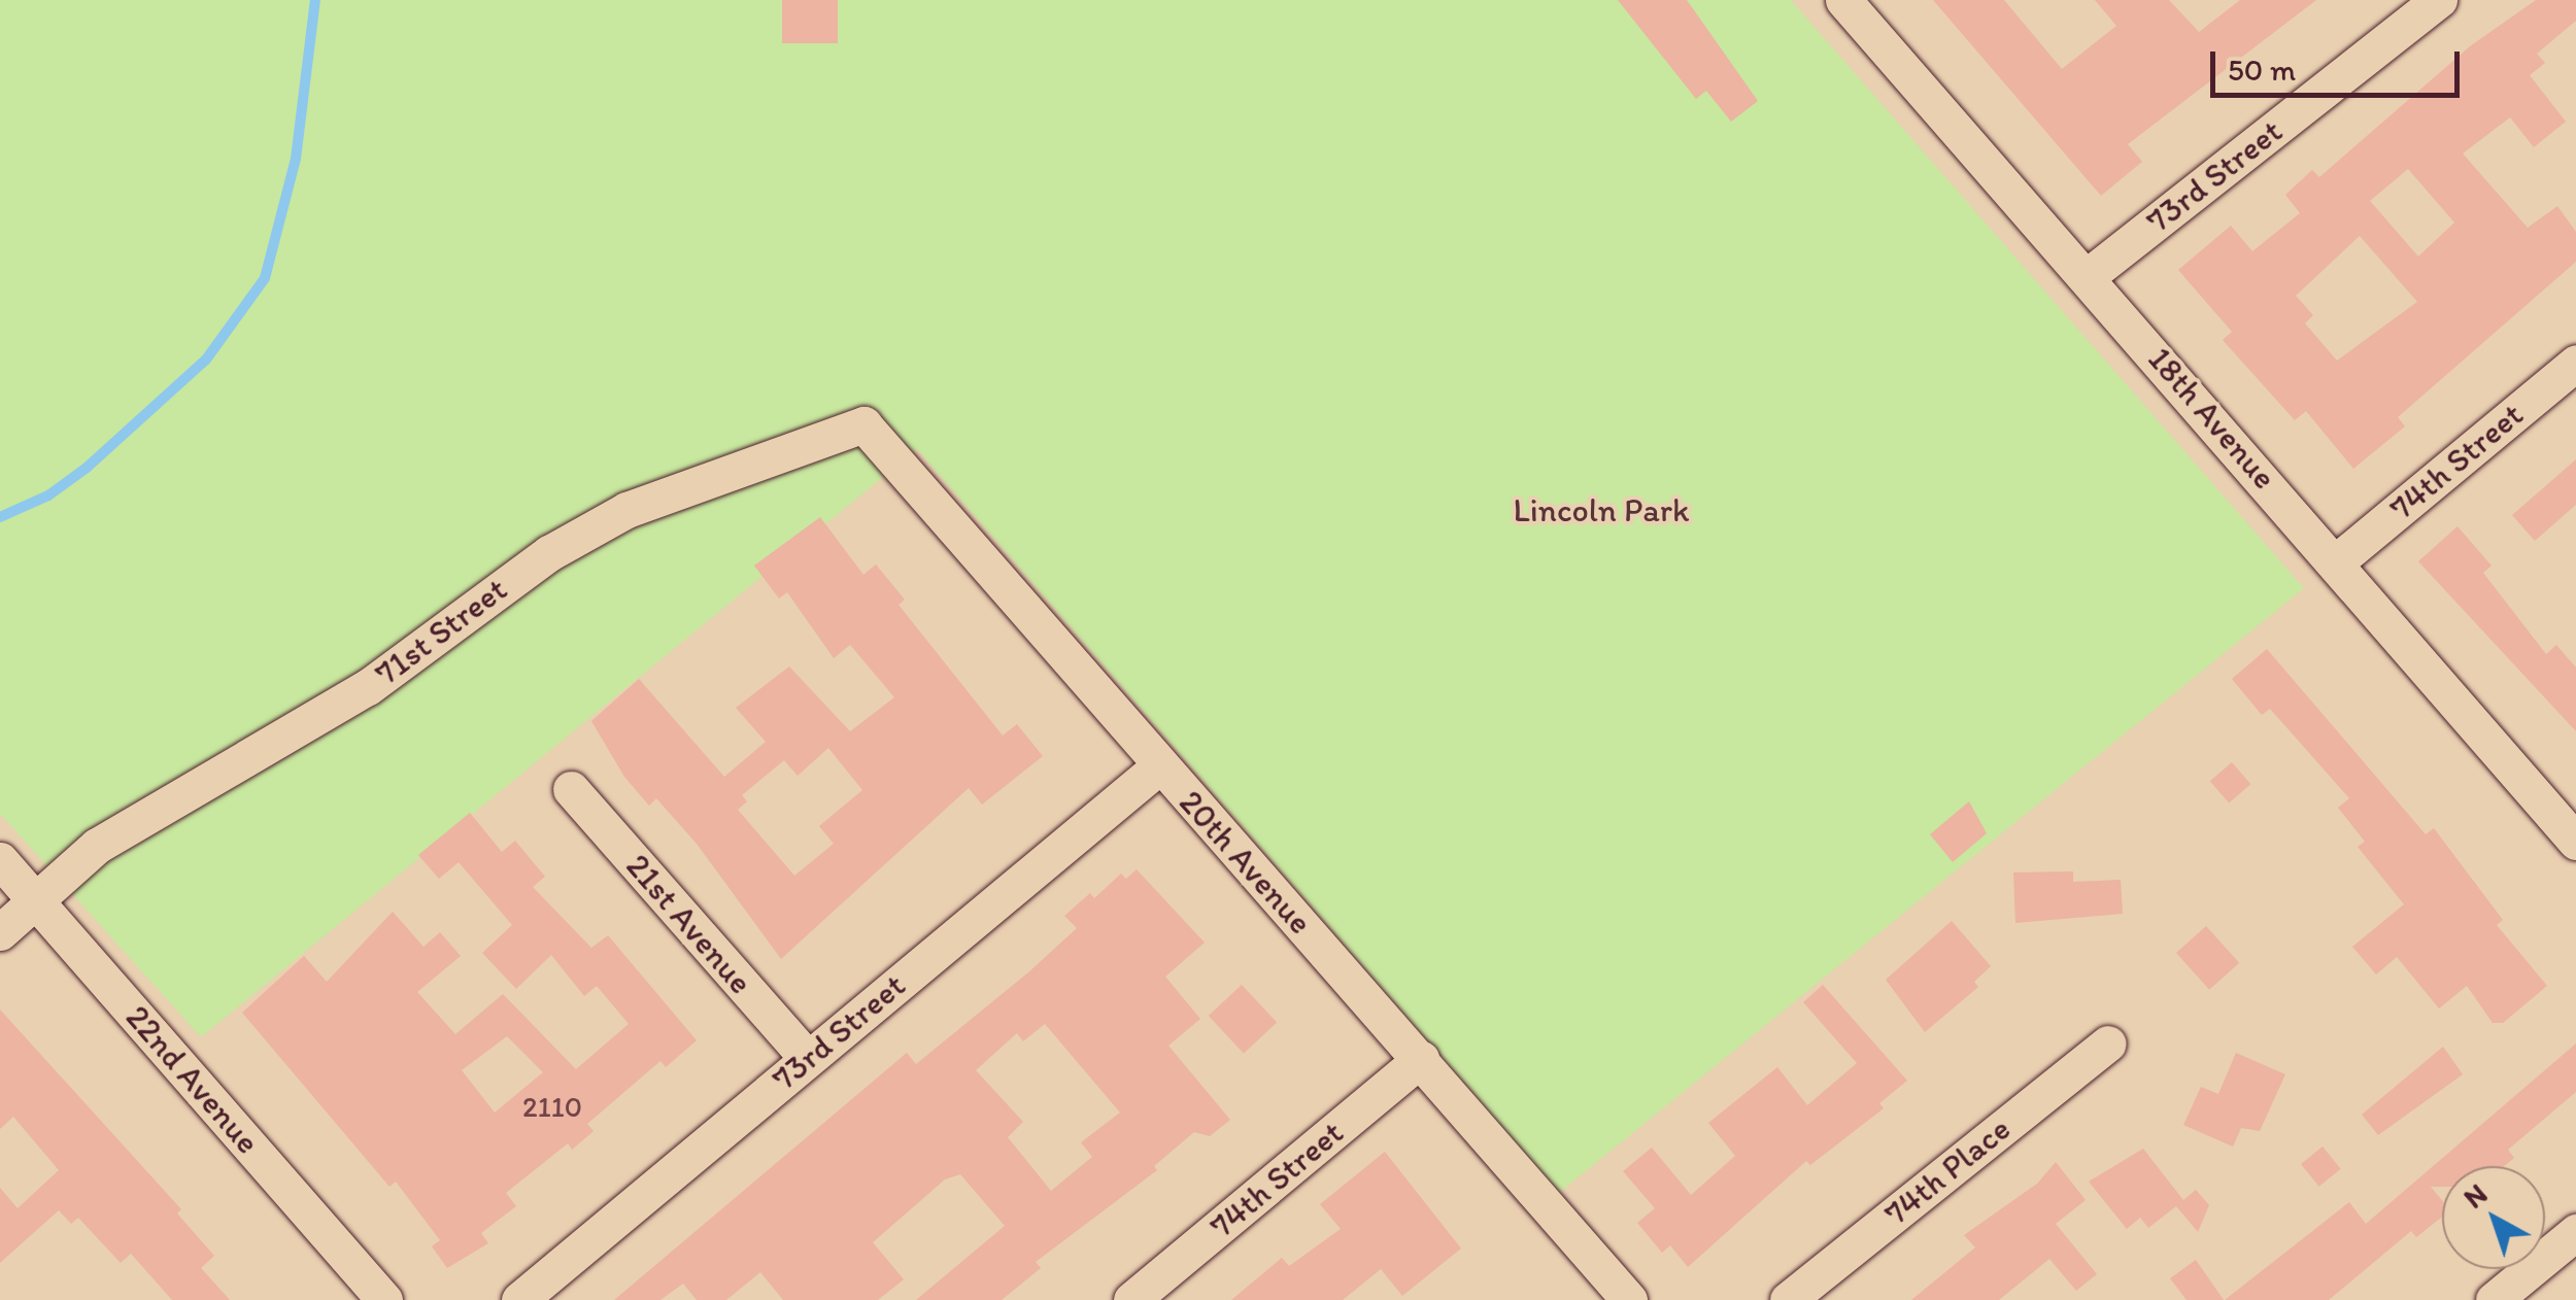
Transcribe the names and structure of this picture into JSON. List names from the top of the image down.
{
  "streets": {
    "street": [
      "73rd Street",
      "18th Avenue",
      "74th Street",
      "71st Street",
      "20th Avenue",
      "21st Avenue",
      "22nd Avenue",
      "74th Place"
    ]
  },
  "crossings": [
    ["73rd Street", "18th Avenue"],
    ["73rd Street", "20th Avenue"],
    ["73rd Street", "21st Avenue"],
    ["18th Avenue", "74th Street"],
    ["74th Street", "20th Avenue"],
    ["71st Street", "20th Avenue"],
    ["71st Street", "22nd Avenue"]
  ],
  "parks": ["Lincoln Park"],
  "house_numbers": ["2110"],
  "scale_bar": "50 m",
  "north": "top left"
}
